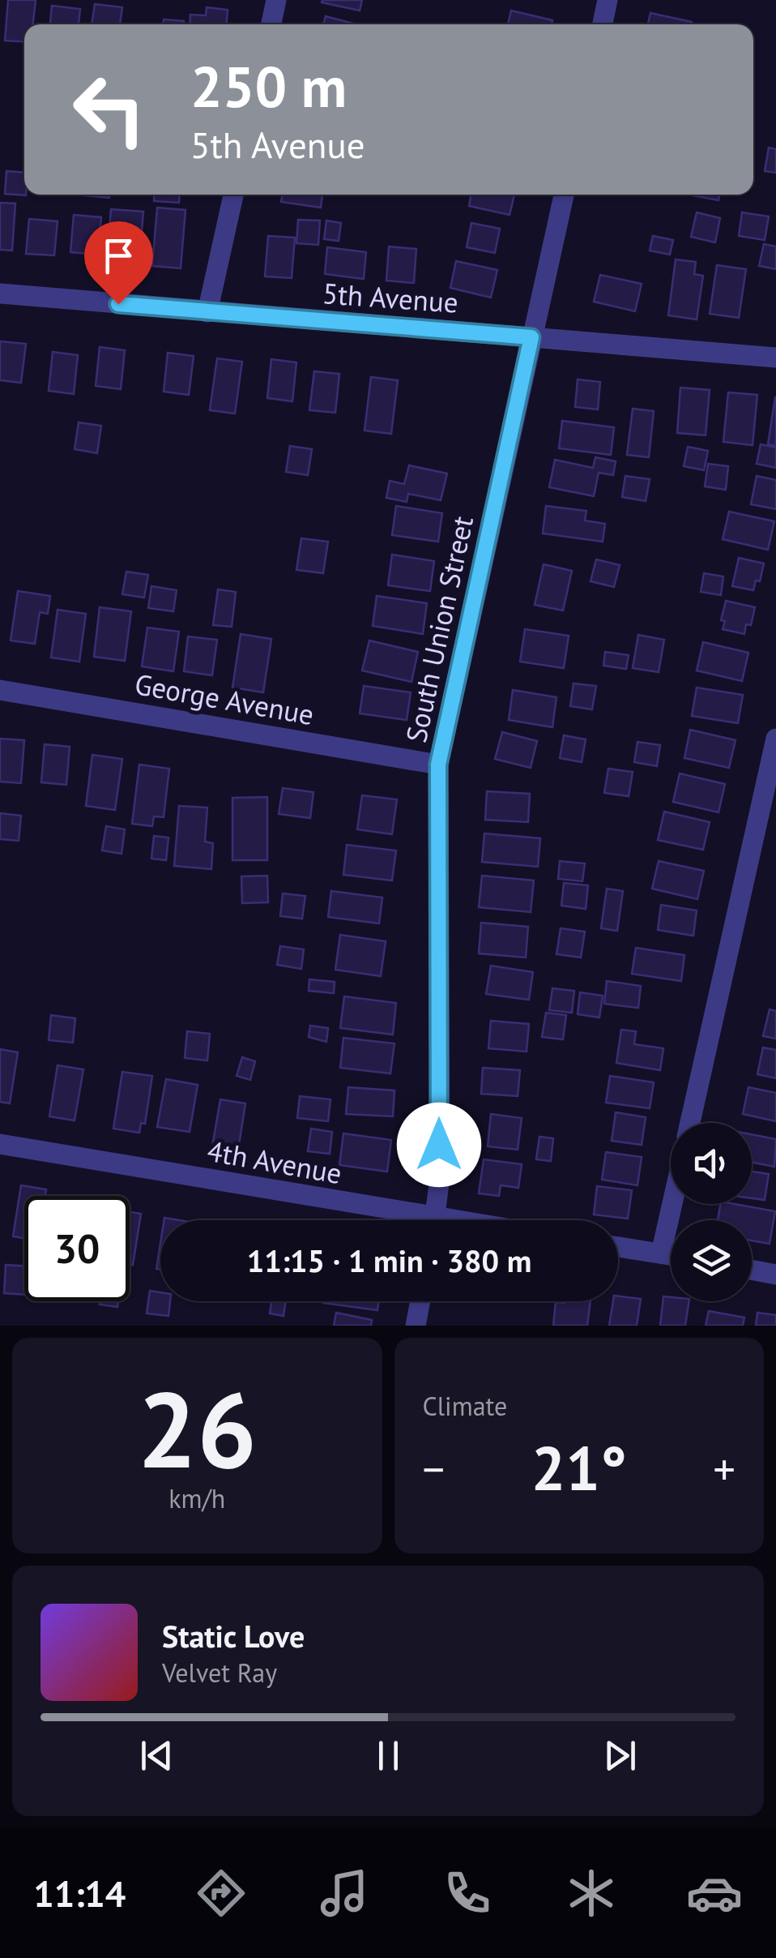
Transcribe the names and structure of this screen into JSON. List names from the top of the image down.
{
  "streets": {
    "street": [
      "5th Avenue",
      "South Union Street",
      "George Avenue",
      "4th Avenue"
    ]
  },
  "crossings": [
    ["5th Avenue", "South Union Street"],
    ["South Union Street", "George Avenue"]
  ],
  "page": {
    "turn": ["250 m", "5th Avenue"],
    "limit": "30",
    "trip": "11:15 · 1 min · 380 m",
    "tile": [
      ["26", "km/h"],
      "Climate"
    ],
    "heat": ["−", "21°", "+"],
    "song": ["Static Love", "Velvet Ray"],
    "tabs": "11:14"
  }
}
